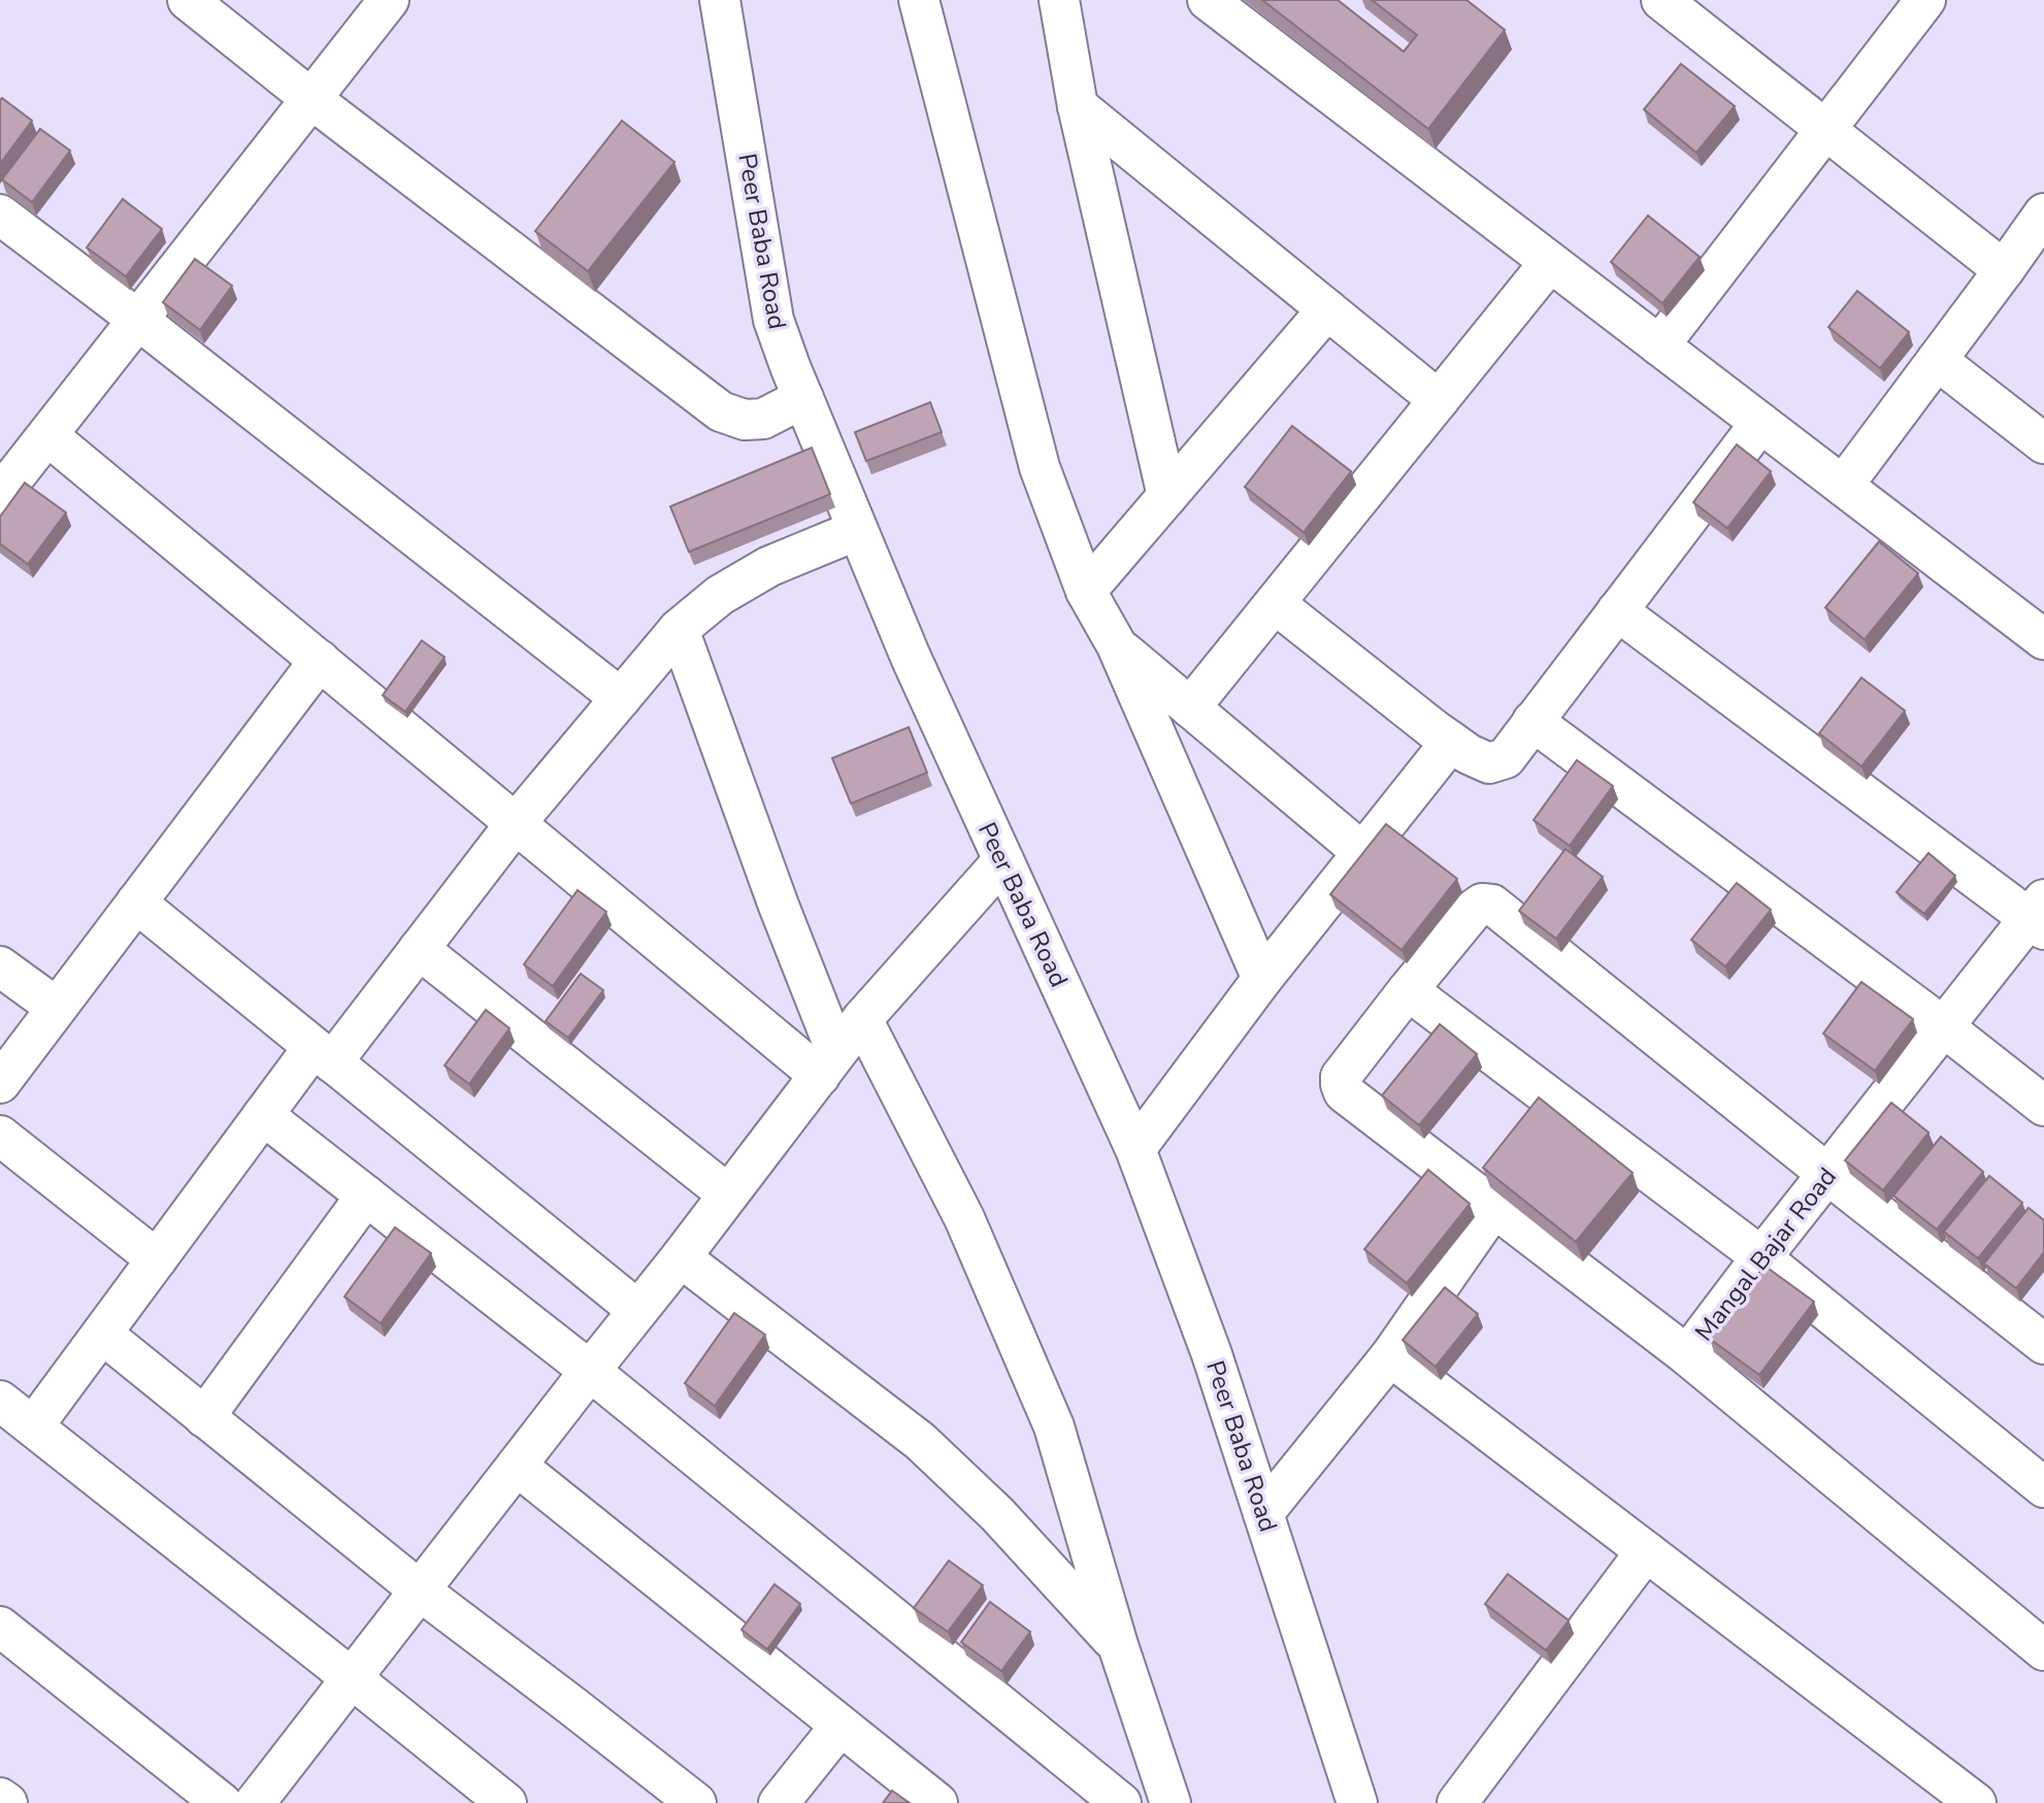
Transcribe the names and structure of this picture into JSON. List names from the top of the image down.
{
  "streets": {
    "street": ["Peer Baba Road", "Mangal Bajar Road"]
  }
}
